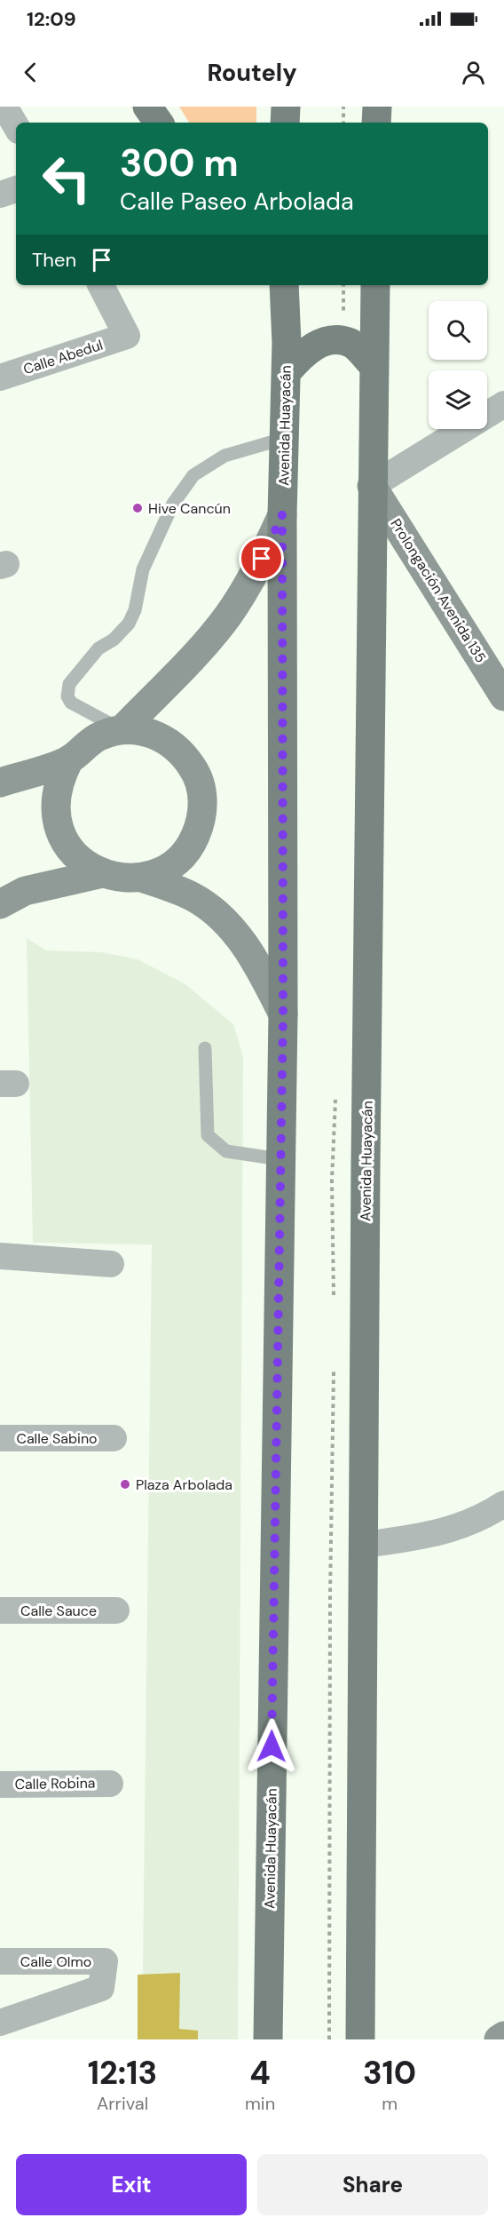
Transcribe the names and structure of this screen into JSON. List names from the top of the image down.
{
  "streets": {
    "main road": ["Avenida Huayacán"],
    "street": [
      "Calle Abedul",
      "Prolongación Avenida 135",
      "Calle Sabino",
      "Calle Sauce",
      "Calle Robina",
      "Calle Olmo"
    ]
  },
  "crossings": [
    ["Avenida Huayacán", "Prolongación Avenida 135"]
  ],
  "places": ["Hive Cancún", "Plaza Arbolada"],
  "page": {
    "status": "12:09",
    "header": "Routely",
    "turn": ["300 m", "Calle Paseo Arbolada"],
    "then": "Then",
    "eta": [
      "12:13",
      "Arrival",
      "4",
      "min",
      "310",
      "m"
    ],
    "buttons": ["Exit", "Share"]
  }
}
